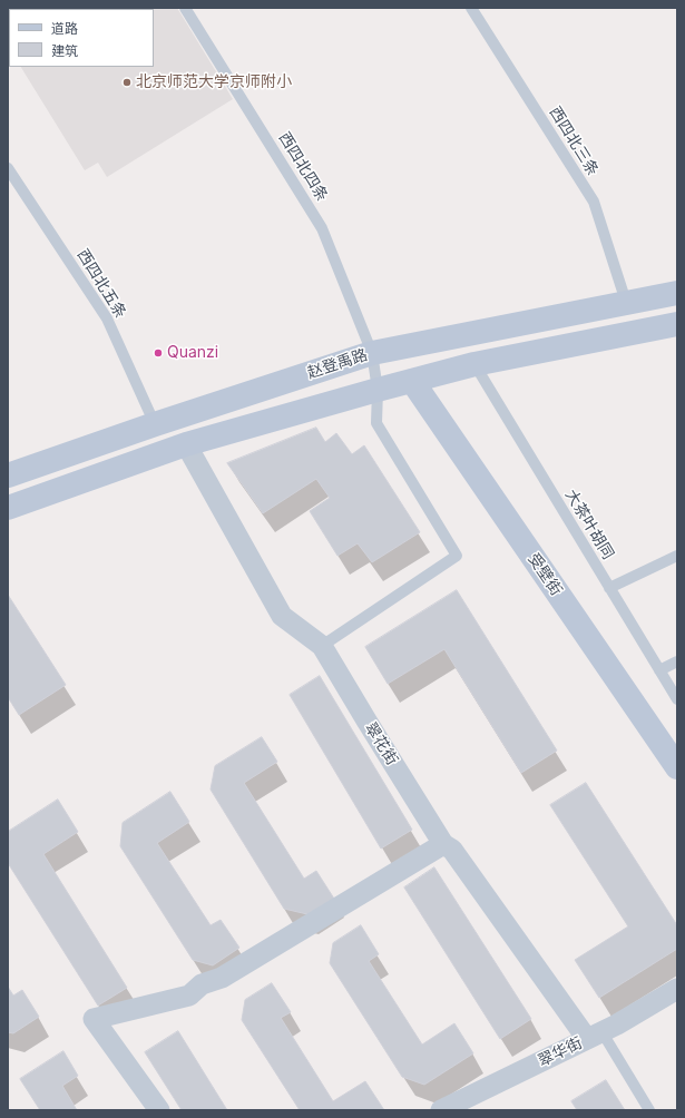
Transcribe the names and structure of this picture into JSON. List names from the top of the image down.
{
  "streets": {
    "main road": ["赵登禹路", "受壁街"],
    "street": ["翠花街", "翠华街"],
    "lane": [
      "西四北三条",
      "西四北四条",
      "西四北五条",
      "大茶叶胡同"
    ]
  },
  "crossings": [
    ["西四北三条", "赵登禹路"],
    ["西四北四条", "赵登禹路"],
    ["西四北四条", "翠花街"],
    ["西四北五条", "赵登禹路"],
    ["翠花街", "翠华街"]
  ],
  "places": ["北京师范大学京师附小", "Quanzi"],
  "legend": ["道路", "建筑"]
}
